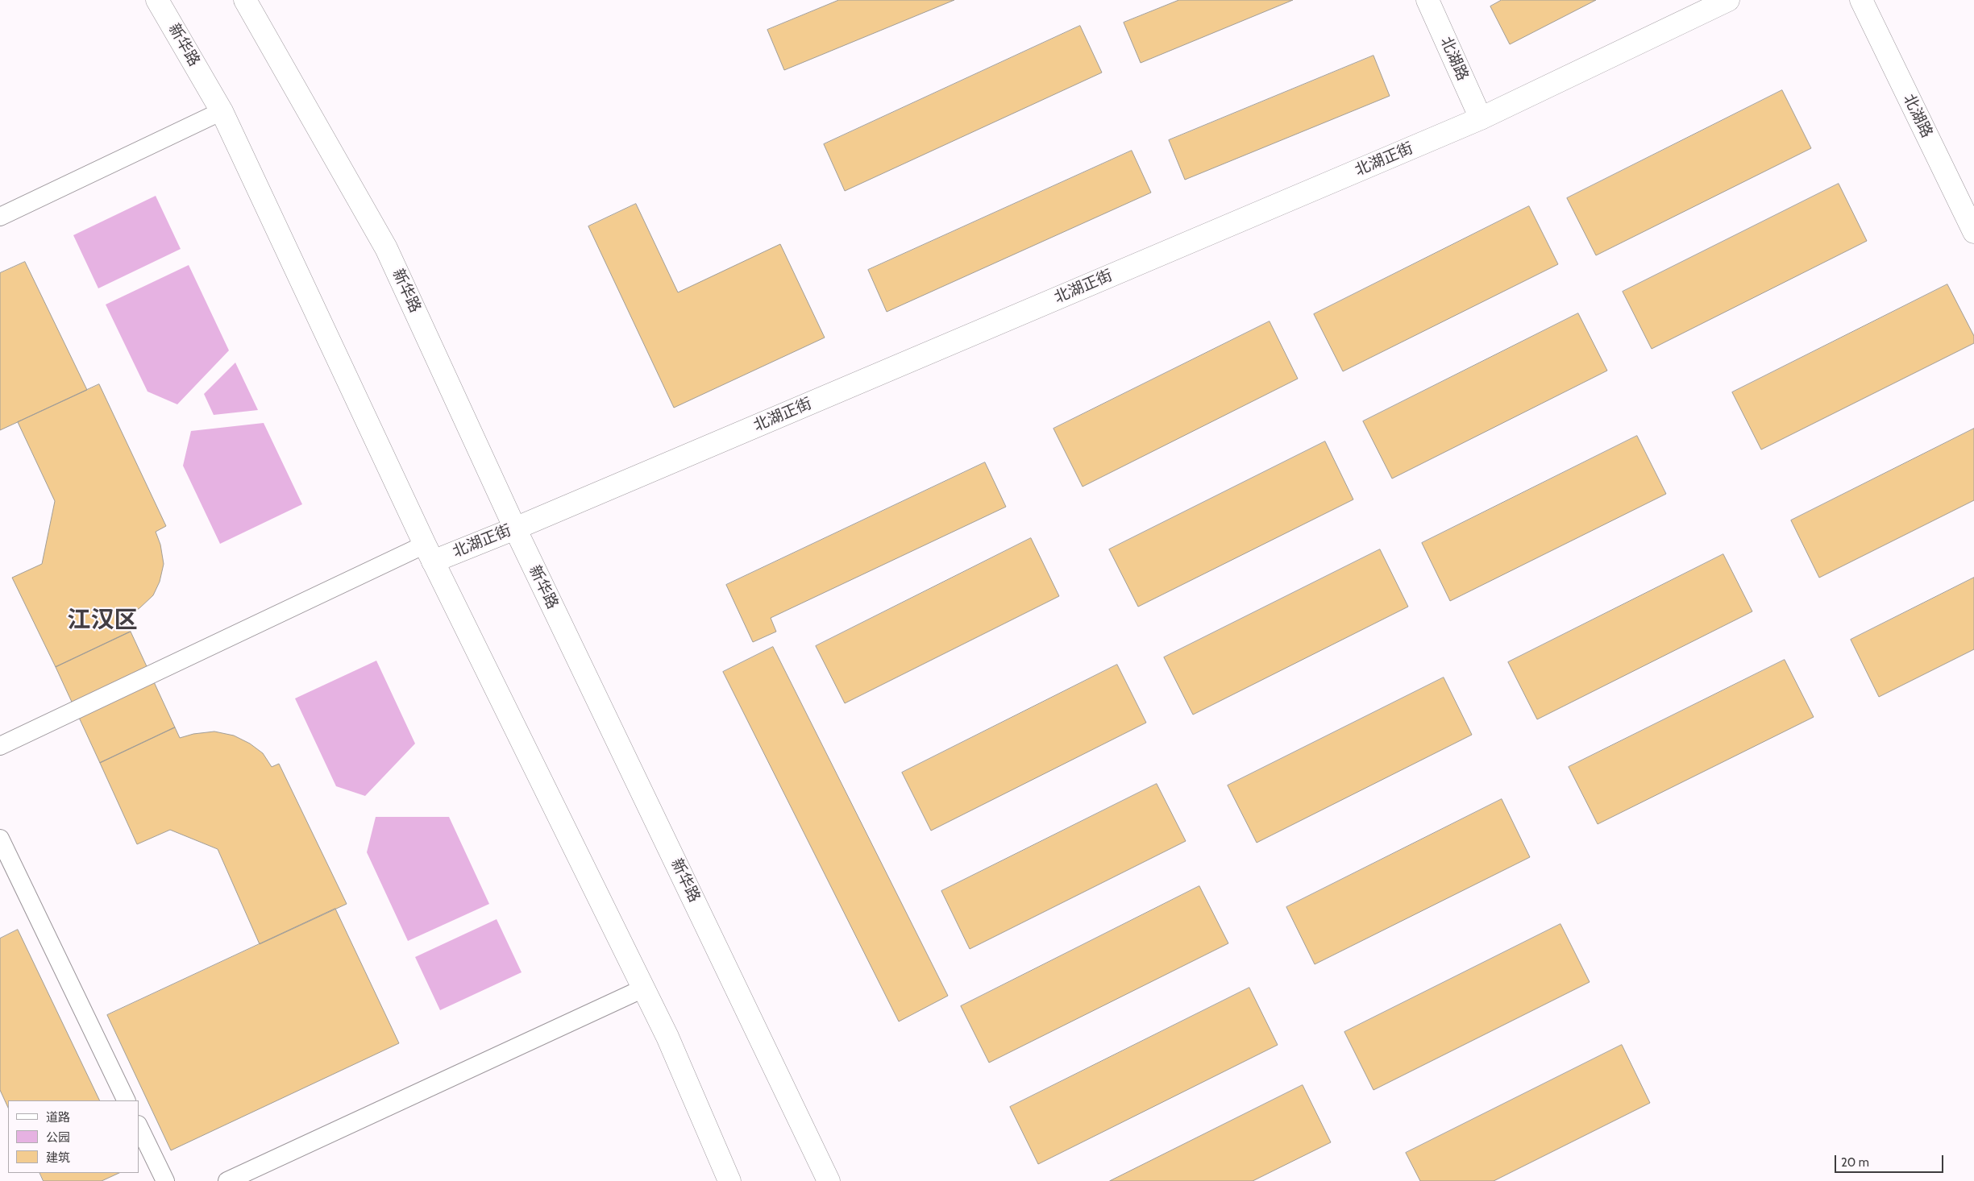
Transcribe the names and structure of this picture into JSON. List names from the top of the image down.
{
  "streets": {
    "main road": ["新华路", "北湖路", "北湖正街"]
  },
  "crossings": [
    ["新华路", "北湖正街"],
    ["北湖路", "北湖正街"]
  ],
  "districts": ["江汉区"],
  "legend": ["道路", "公园", "建筑"],
  "scale_bar": "20 m"
}
